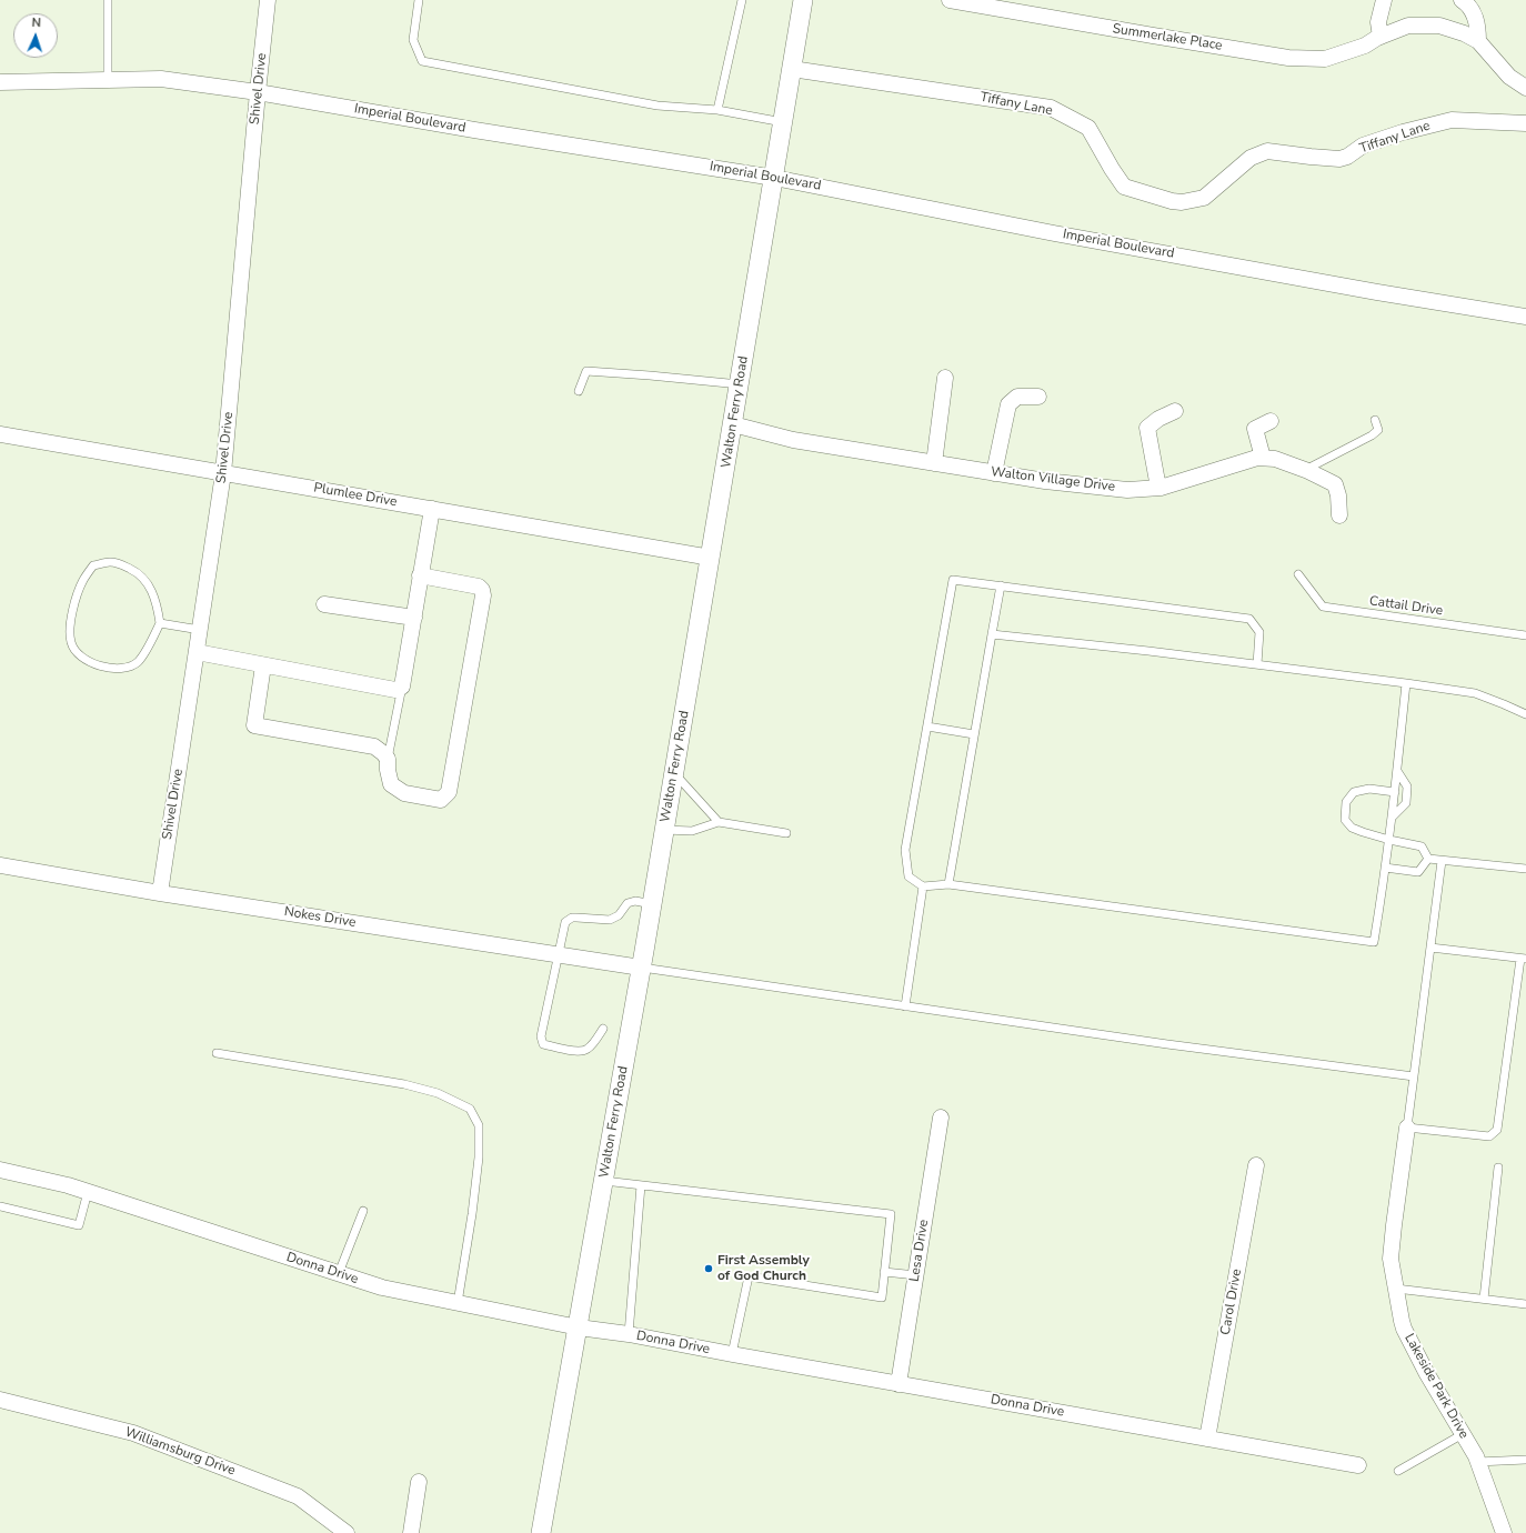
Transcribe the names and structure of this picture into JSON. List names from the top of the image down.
{
  "streets": {
    "street": [
      "Summerlake Place",
      "Shivel Drive",
      "Tiffany Lane",
      "Imperial Boulevard",
      "Walton Ferry Road",
      "Walton Village Drive",
      "Plumlee Drive",
      "Nokes Drive",
      "Lesa Drive",
      "Donna Drive",
      "Carol Drive",
      "Lakeside Park Drive",
      "Williamsburg Drive"
    ],
    "lane": ["Cattail Drive"]
  },
  "crossings": [
    ["Shivel Drive", "Imperial Boulevard"],
    ["Shivel Drive", "Plumlee Drive"],
    ["Shivel Drive", "Nokes Drive"],
    ["Tiffany Lane", "Walton Ferry Road"],
    ["Imperial Boulevard", "Walton Ferry Road"],
    ["Walton Ferry Road", "Walton Village Drive"],
    ["Walton Ferry Road", "Plumlee Drive"],
    ["Walton Ferry Road", "Nokes Drive"],
    ["Walton Ferry Road", "Donna Drive"],
    ["Lesa Drive", "Donna Drive"],
    ["Donna Drive", "Carol Drive"]
  ],
  "places": ["First Assembly of God Church"],
  "north": "top"
}
